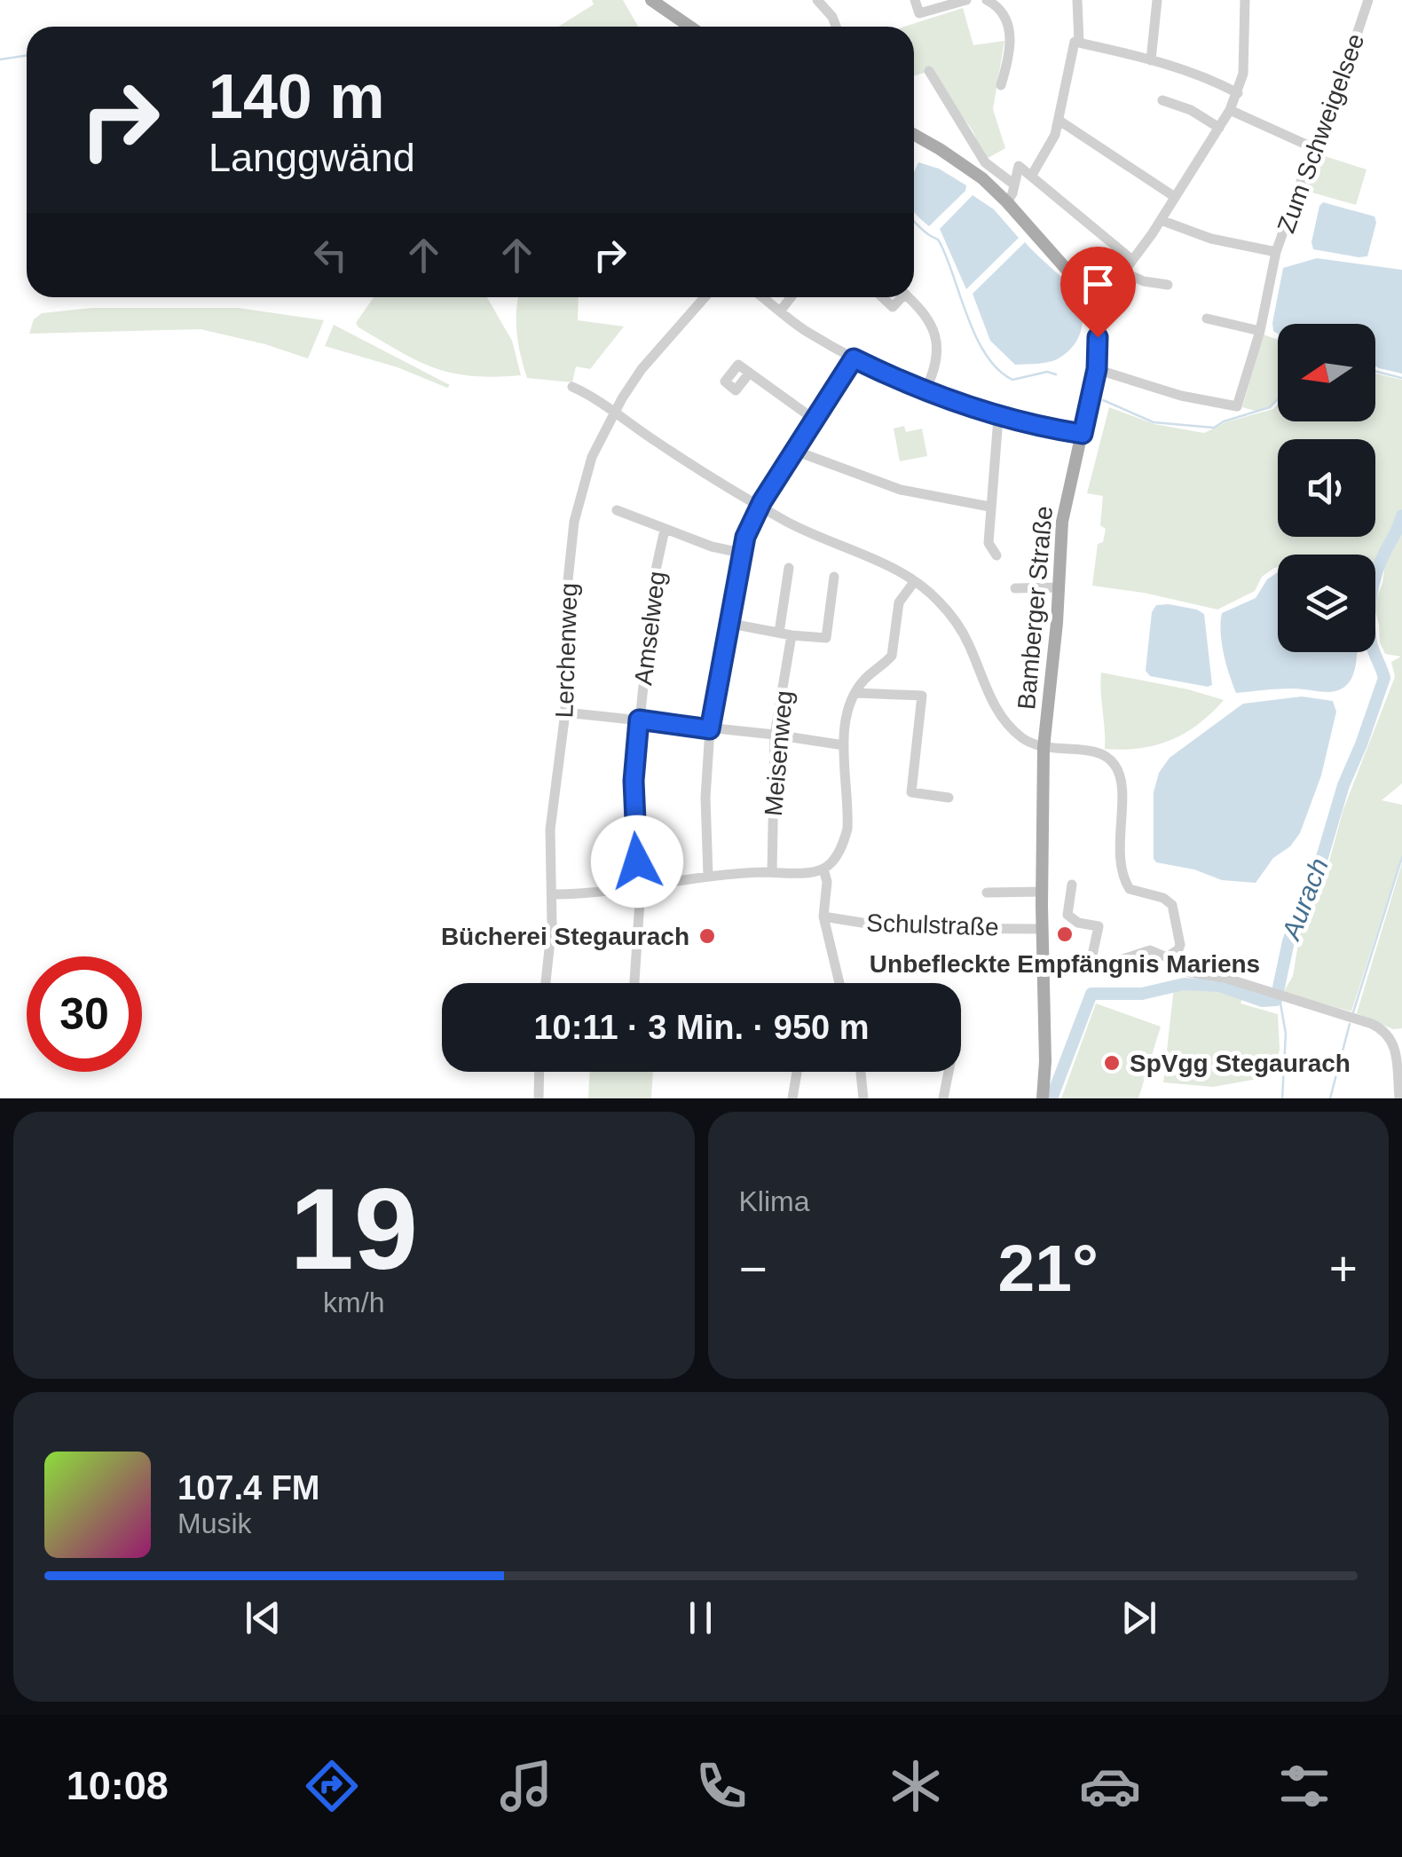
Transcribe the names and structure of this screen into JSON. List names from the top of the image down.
{
  "streets": {
    "main road": ["Bamberger Straße"],
    "street": [
      "Zum Schweigelsee",
      "Amselweg",
      "Lerchenweg",
      "Meisenweg",
      "Schulstraße"
    ]
  },
  "crossings": [
    ["Bamberger Straße", "Schulstraße"]
  ],
  "water": ["Aurach"],
  "places": ["Unbefleckte Empfängnis Mariens", "Bücherei Stegaurach", "SpVgg Stegaurach"],
  "north": "left",
  "page": {
    "turn": ["140 m", "Langgwänd"],
    "limit": "30",
    "trip": "10:11 · 3 Min. · 950 m",
    "tile": [
      ["19", "km/h"],
      "Klima"
    ],
    "heat": ["−", "21°", "+"],
    "song": ["107.4 FM", "Musik"],
    "tabs": "10:08"
  }
}
